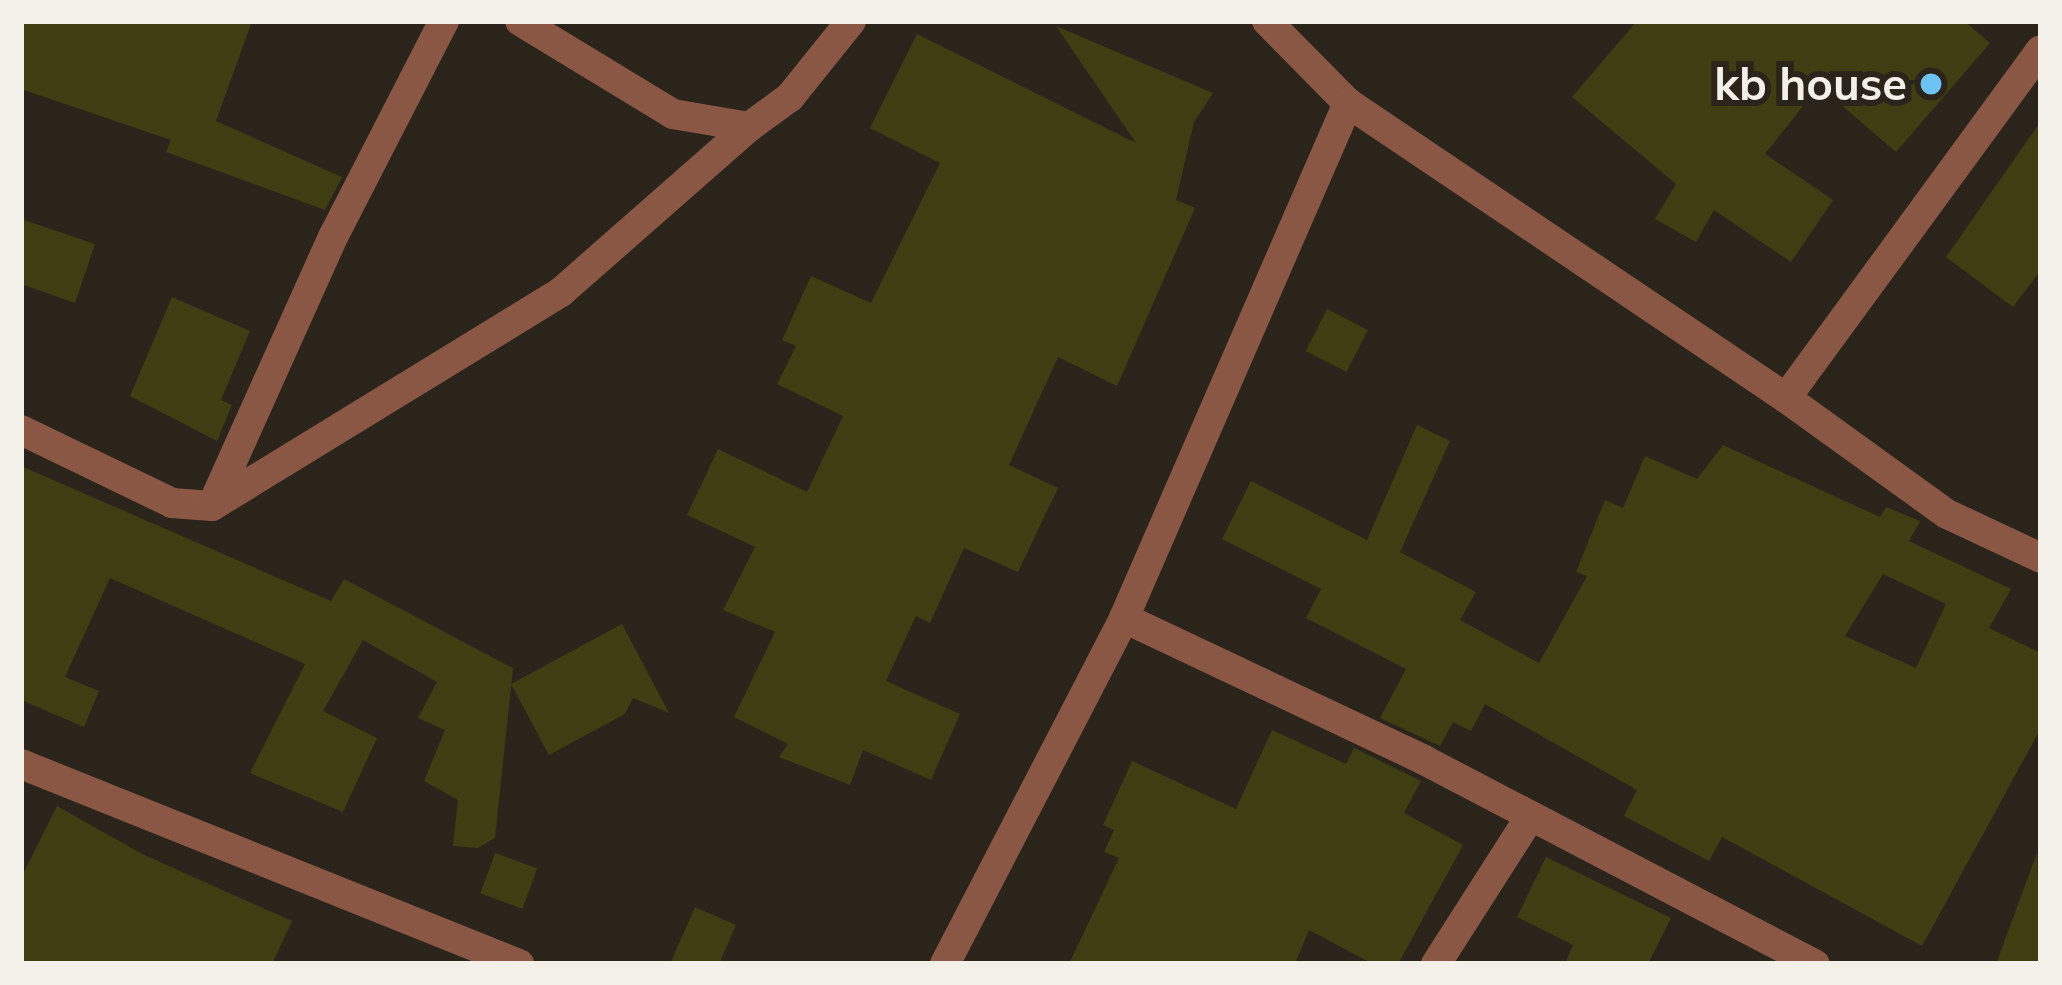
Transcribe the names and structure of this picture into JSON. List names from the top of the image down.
{
  "places": ["kb house"]
}
